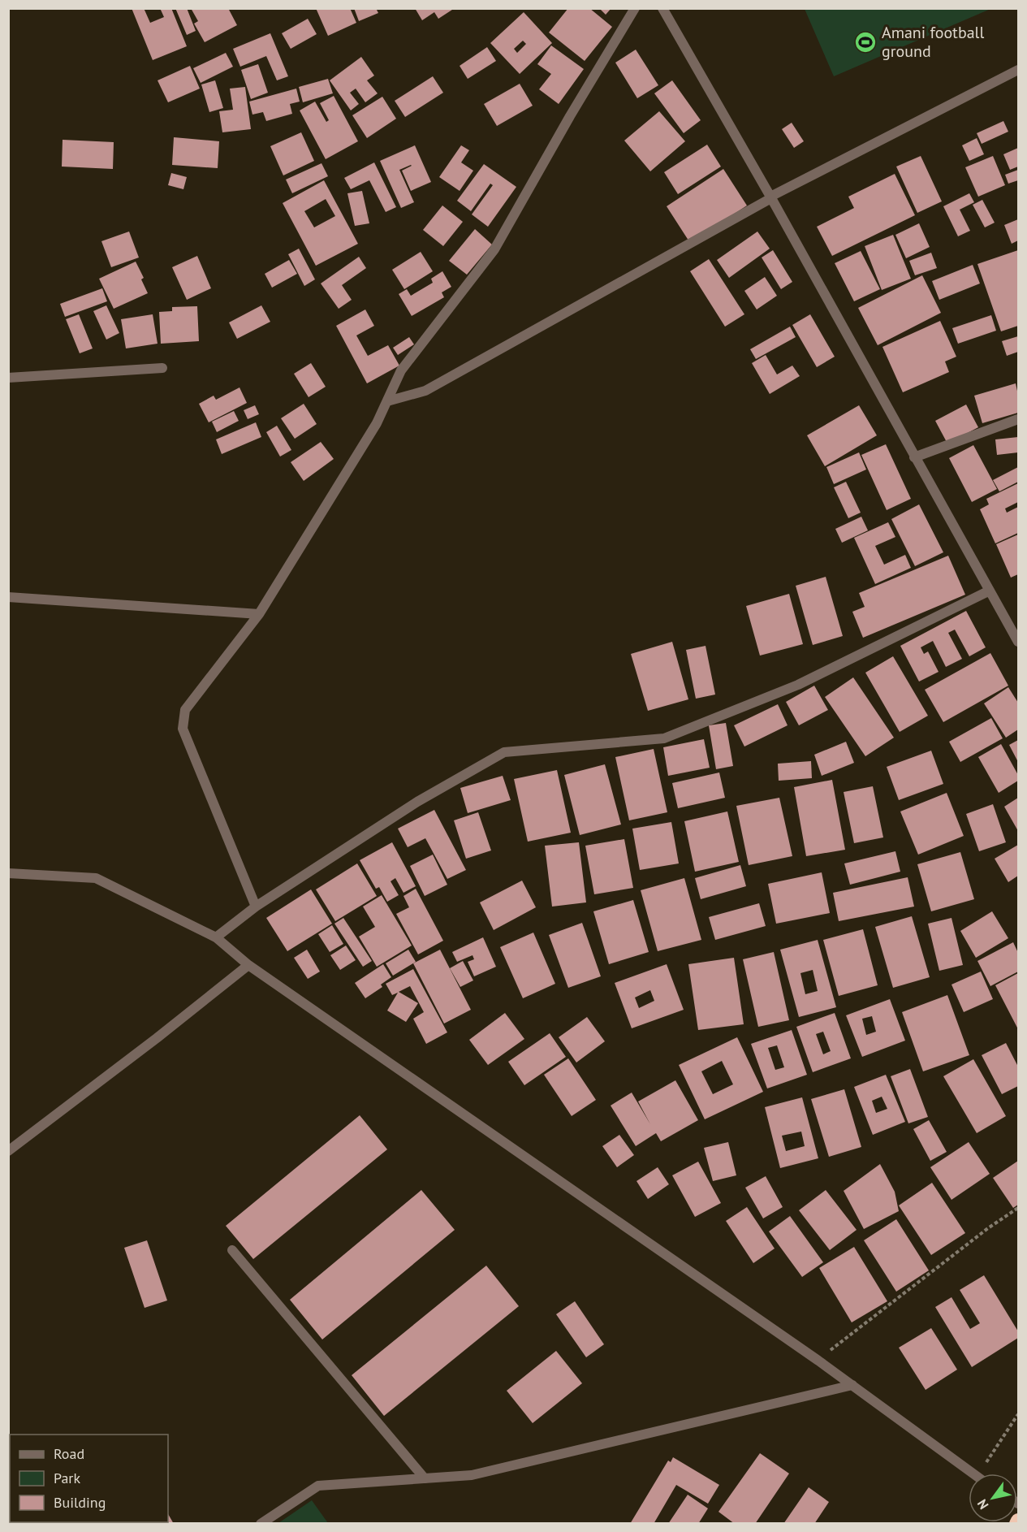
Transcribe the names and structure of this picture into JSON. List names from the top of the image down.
{
  "places": {
    "sports": ["Amani football ground"]
  },
  "legend": ["Road", "Park", "Building"],
  "north": "bottom left"
}
